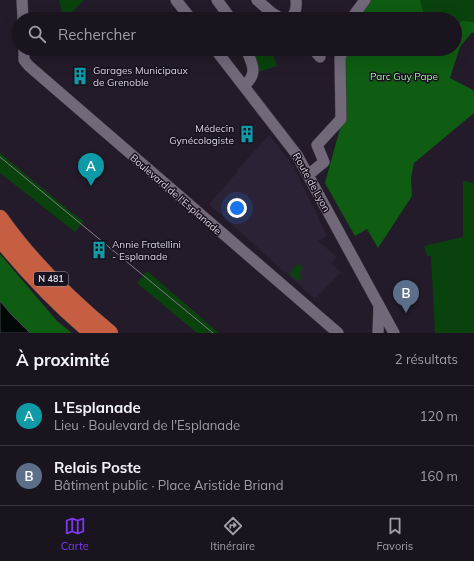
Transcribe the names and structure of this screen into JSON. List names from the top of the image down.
{
  "streets": {
    "highway": ["N 481"],
    "street": ["Route de Lyon", "Boulevard de l'Esplanade"]
  },
  "parks": ["Parc Guy Pape"],
  "places": {
    "building": ["Garages Municipaux de Grenoble", "Médecin Gynécologiste", "Annie Fratellini - Esplanade"]
  },
  "page": {
    "search": "Rechercher",
    "pins": ["A", "B"],
    "heading": ["À proximité", "2 résultats"],
    "list": [
      {
        "mark": "A",
        "name": "L'Esplanade",
        "note": "Lieu · Boulevard de l'Esplanade",
        "value": "120 m"
      },
      {
        "mark": "B",
        "name": "Relais Poste",
        "note": "Bâtiment public · Place Aristide Briand",
        "value": "160 m"
      }
    ],
    "nav": ["Carte", "Itinéraire", "Favoris"]
  }
}
